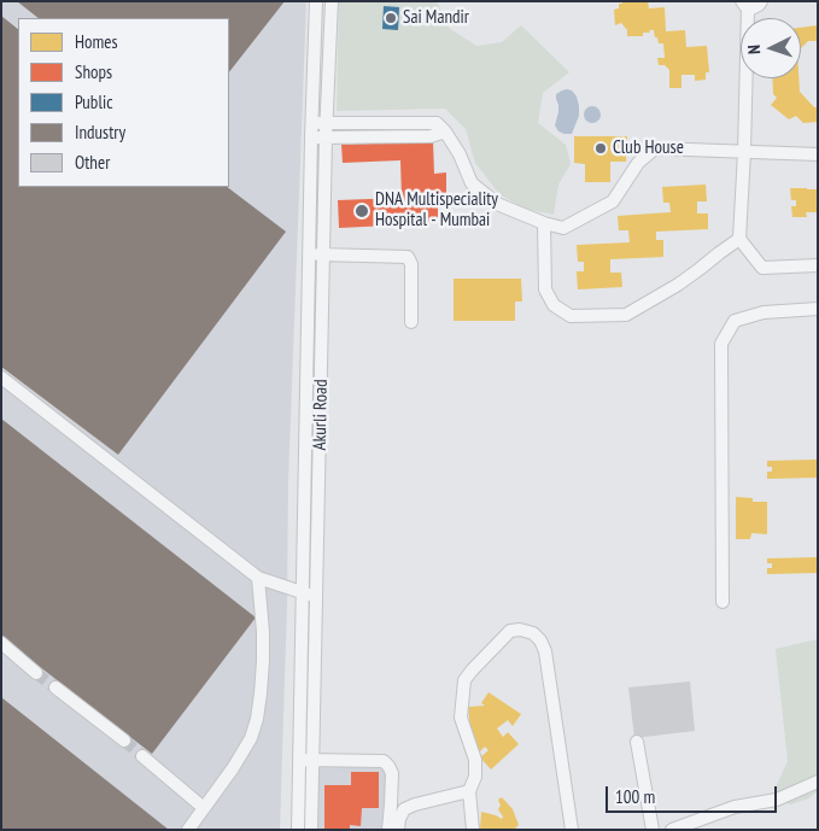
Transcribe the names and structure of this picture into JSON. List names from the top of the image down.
{
  "streets": {
    "street": ["Akurli Road"]
  },
  "places": ["Sai Mandir", "Club House", "DNA Multispeciality Hospital - Mumbai"],
  "legend": [
    "Homes",
    "Shops",
    "Public",
    "Industry",
    "Other"
  ],
  "scale_bar": "100 m",
  "north": "left"
}
